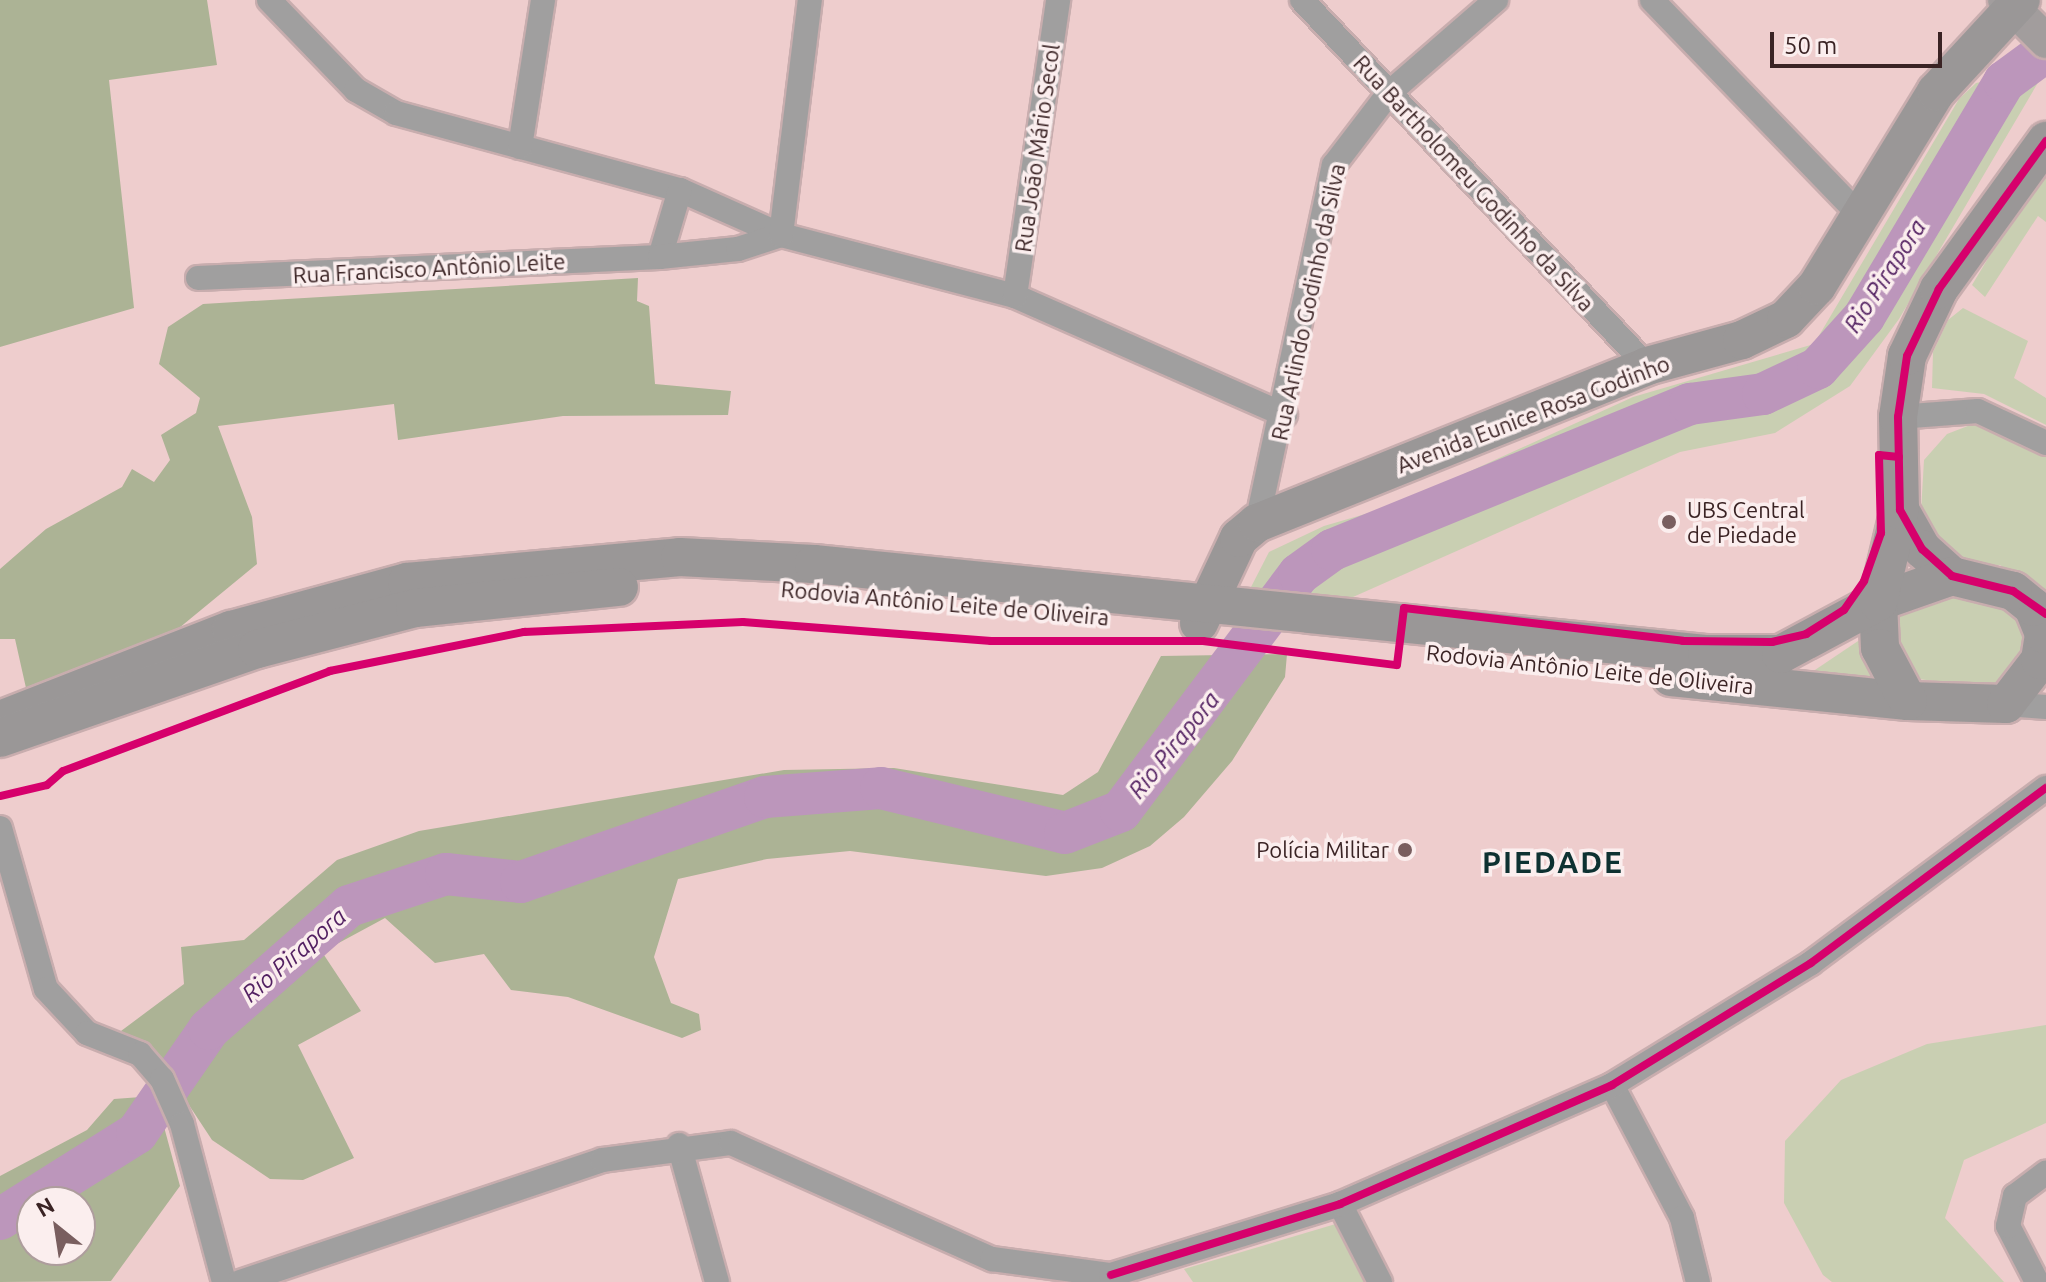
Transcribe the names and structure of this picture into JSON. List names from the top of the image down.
{
  "streets": {
    "main road": ["Avenida Eunice Rosa Godinho", "Rodovia Antônio Leite de Oliveira"],
    "street": [
      "Rua João Mário Secol",
      "Rua Bartholomeu Godinho da Silva",
      "Rua Francisco Antônio Leite",
      "Rua Arlindo Godinho da Silva"
    ]
  },
  "crossings": [
    ["Rua Bartholomeu Godinho da Silva", "Rua Arlindo Godinho da Silva"],
    ["Rua Bartholomeu Godinho da Silva", "Avenida Eunice Rosa Godinho"],
    ["Rua Arlindo Godinho da Silva", "Avenida Eunice Rosa Godinho"],
    ["Avenida Eunice Rosa Godinho", "Rodovia Antônio Leite de Oliveira"]
  ],
  "districts": ["PIEDADE"],
  "water": ["Rio Pirapora"],
  "places": ["UBS Central de Piedade", "Polícia Militar"],
  "scale_bar": "50 m",
  "north": "top left"
}
